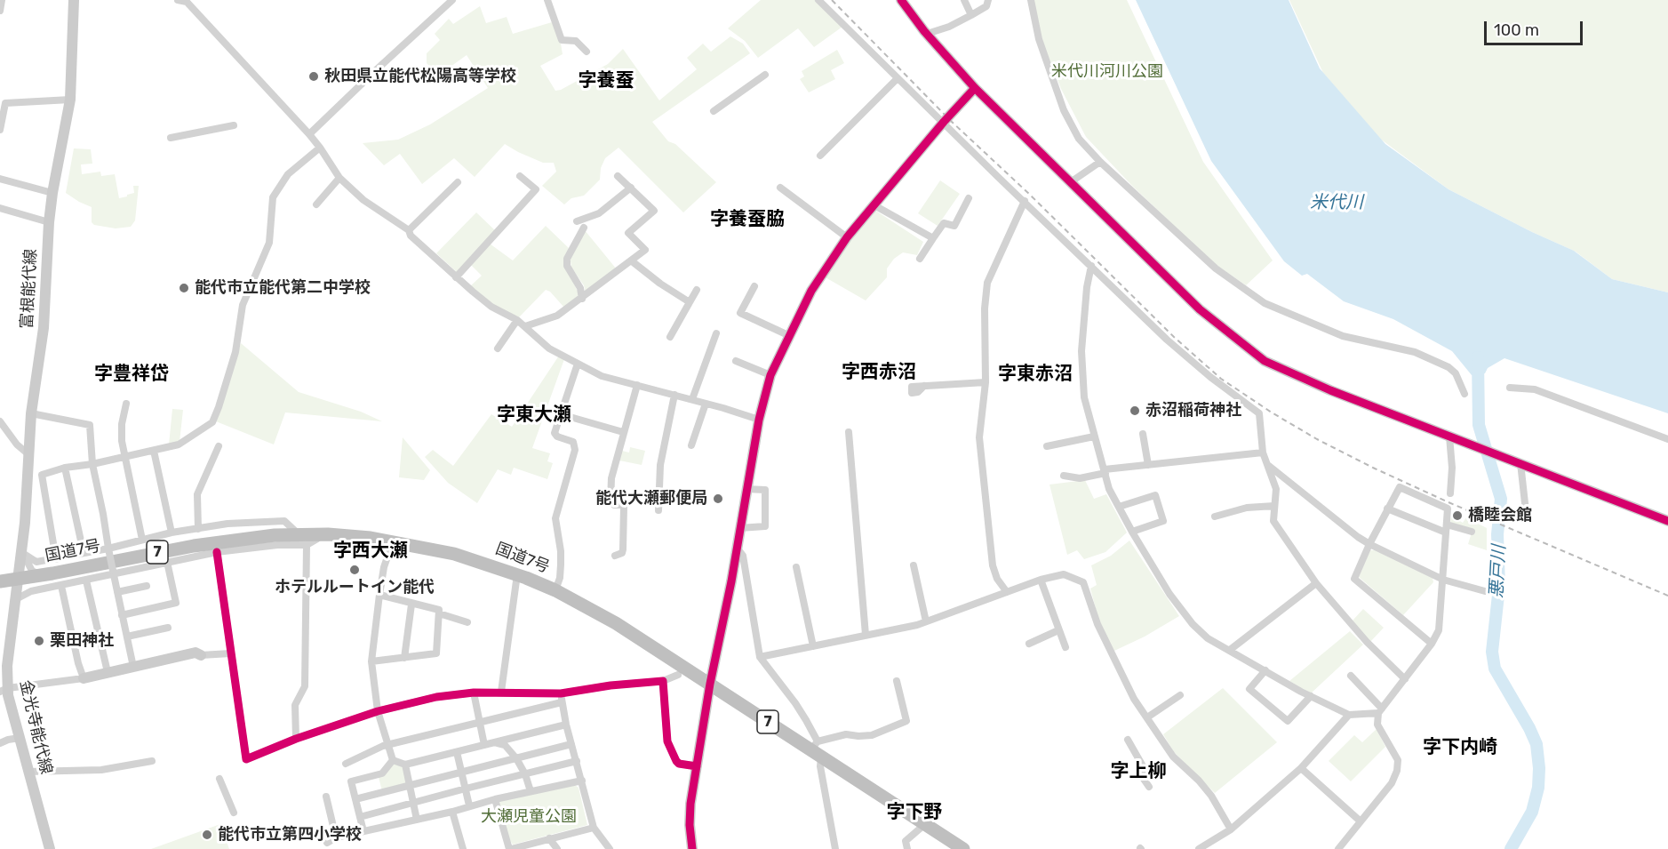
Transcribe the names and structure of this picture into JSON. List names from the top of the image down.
{
  "streets": {
    "highway": ["国道7号", "7"],
    "street": ["富根能代線", "金光寺能代線"]
  },
  "crossings": [
    ["富根能代線", "国道7号"],
    ["富根能代線", "金光寺能代線"],
    ["国道7号", "金光寺能代線"]
  ],
  "districts": [
    "字養蚕",
    "字養蚕脇",
    "字西赤沼",
    "字豊祥岱",
    "字東赤沼",
    "字東大瀬",
    "字西大瀬",
    "字下内崎",
    "字上柳",
    "字下野"
  ],
  "water": ["米代川", "悪戸川"],
  "parks": ["米代川河川公園", "大瀬児童公園"],
  "places": [
    "秋田県立能代松陽高等学校",
    "能代市立能代第二中学校",
    "赤沼稲荷神社",
    "能代大瀬郵便局",
    "橋睦会館",
    "ホテルルートイン能代",
    "栗田神社",
    "能代市立第四小学校"
  ],
  "scale_bar": "100 m"
}
